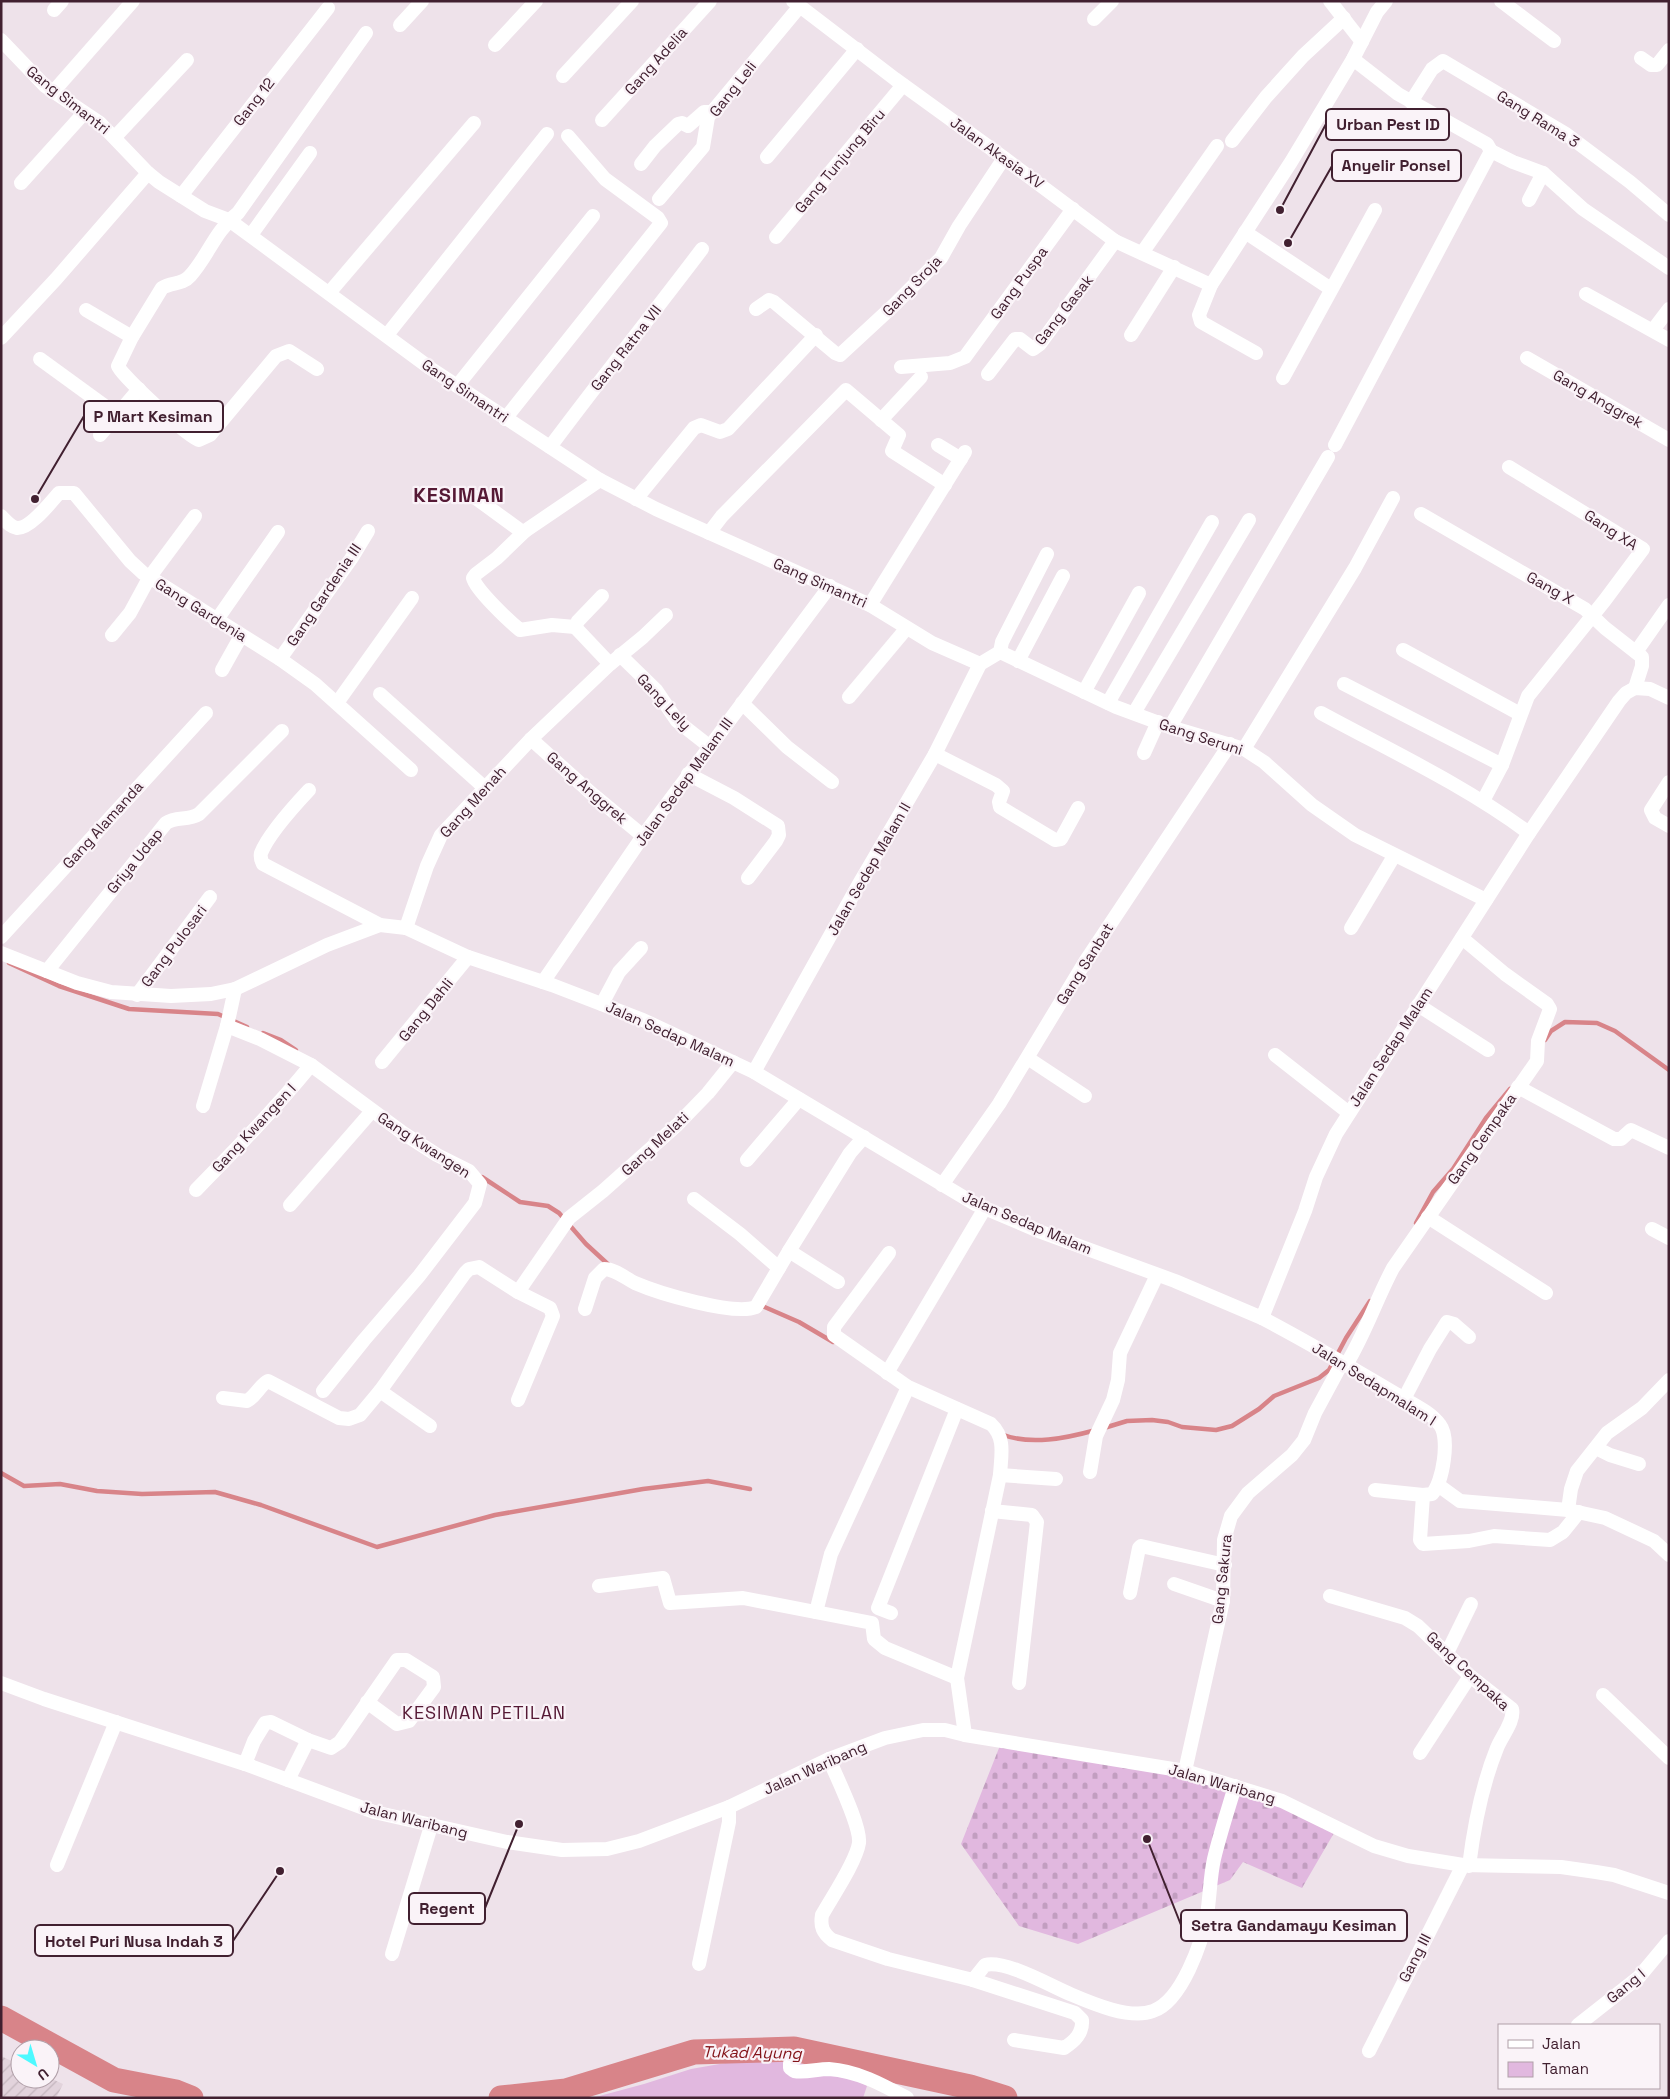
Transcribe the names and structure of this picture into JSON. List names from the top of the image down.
{
  "streets": {
    "street": [
      "Gang Adelia",
      "Gang Leli",
      "Gang Simantri",
      "Gang 12",
      "Gang Rama 3",
      "Jalan Akasia XV",
      "Gang Tunjung Biru",
      "Gang Puspa",
      "Gang Sroja",
      "Gang Gasak",
      "Gang Ratna VII",
      "Gang Anggrek",
      "Gang XA",
      "Gang X",
      "Gang Gardenia III",
      "Gang Gardenia",
      "Gang Lely",
      "Gang Seruni",
      "Jalan Sedep Malam III",
      "Gang Menah",
      "Gang Alamanda",
      "Griya Udap",
      "Jalan Sedep Malam II",
      "Gang Pulosari",
      "Gang Sanbat",
      "Gang Dahli",
      "Jalan Sedap Malam",
      "Gang Kwangen I",
      "Gang Cempaka",
      "Gang Melati",
      "Gang Kwangen",
      "Jalan Sedapmalam I",
      "Gang Sakura",
      "Jalan Waribang",
      "Gang III",
      "Gang I"
    ]
  },
  "crossings": [
    ["Gang Leli", "Jalan Akasia XV"],
    ["Gang Simantri", "Gang 12"],
    ["Gang Simantri", "Gang Ratna VII"],
    ["Gang Simantri", "Jalan Sedep Malam III"],
    ["Gang Simantri", "Jalan Sedep Malam II"],
    ["Jalan Akasia XV", "Gang Tunjung Biru"],
    ["Jalan Akasia XV", "Gang Puspa"],
    ["Jalan Akasia XV", "Gang Sroja"],
    ["Jalan Akasia XV", "Gang Gasak"],
    ["Gang Anggrek", "Jalan Sedep Malam III"],
    ["Gang Anggrek", "Gang Menah"],
    ["Gang XA", "Gang X"],
    ["Gang Gardenia III", "Gang Gardenia"],
    ["Gang Lely", "Jalan Sedep Malam III"],
    ["Gang Lely", "Gang Menah"],
    ["Gang Seruni", "Gang Sanbat"],
    ["Gang Seruni", "Jalan Sedap Malam"],
    ["Jalan Sedep Malam III", "Jalan Sedap Malam"],
    ["Gang Menah", "Jalan Sedap Malam"],
    ["Griya Udap", "Jalan Sedap Malam"],
    ["Jalan Sedep Malam II", "Jalan Sedap Malam"],
    ["Gang Pulosari", "Jalan Sedap Malam"],
    ["Gang Sanbat", "Jalan Sedap Malam"],
    ["Gang Dahli", "Jalan Sedap Malam"],
    ["Jalan Sedap Malam", "Gang Cempaka"],
    ["Jalan Sedap Malam", "Gang Melati"],
    ["Jalan Sedap Malam", "Jalan Sedapmalam I"],
    ["Gang Kwangen I", "Gang Kwangen"],
    ["Gang Cempaka", "Jalan Sedapmalam I"],
    ["Gang Cempaka", "Gang Sakura"],
    ["Gang Cempaka", "Jalan Waribang"],
    ["Gang Cempaka", "Gang III"],
    ["Jalan Sedapmalam I", "Gang Sakura"],
    ["Gang Sakura", "Jalan Waribang"],
    ["Jalan Waribang", "Gang III"]
  ],
  "districts": ["KESIMAN", "KESIMAN PETILAN"],
  "water": ["Tukad Ayung"],
  "places": [
    "Urban Pest ID",
    "Anyelir Ponsel",
    "P Mart Kesiman",
    "Regent",
    "Setra Gandamayu Kesiman",
    "Hotel Puri Nusa Indah 3"
  ],
  "legend": ["Jalan", "Taman"],
  "north": "bottom right"
}
